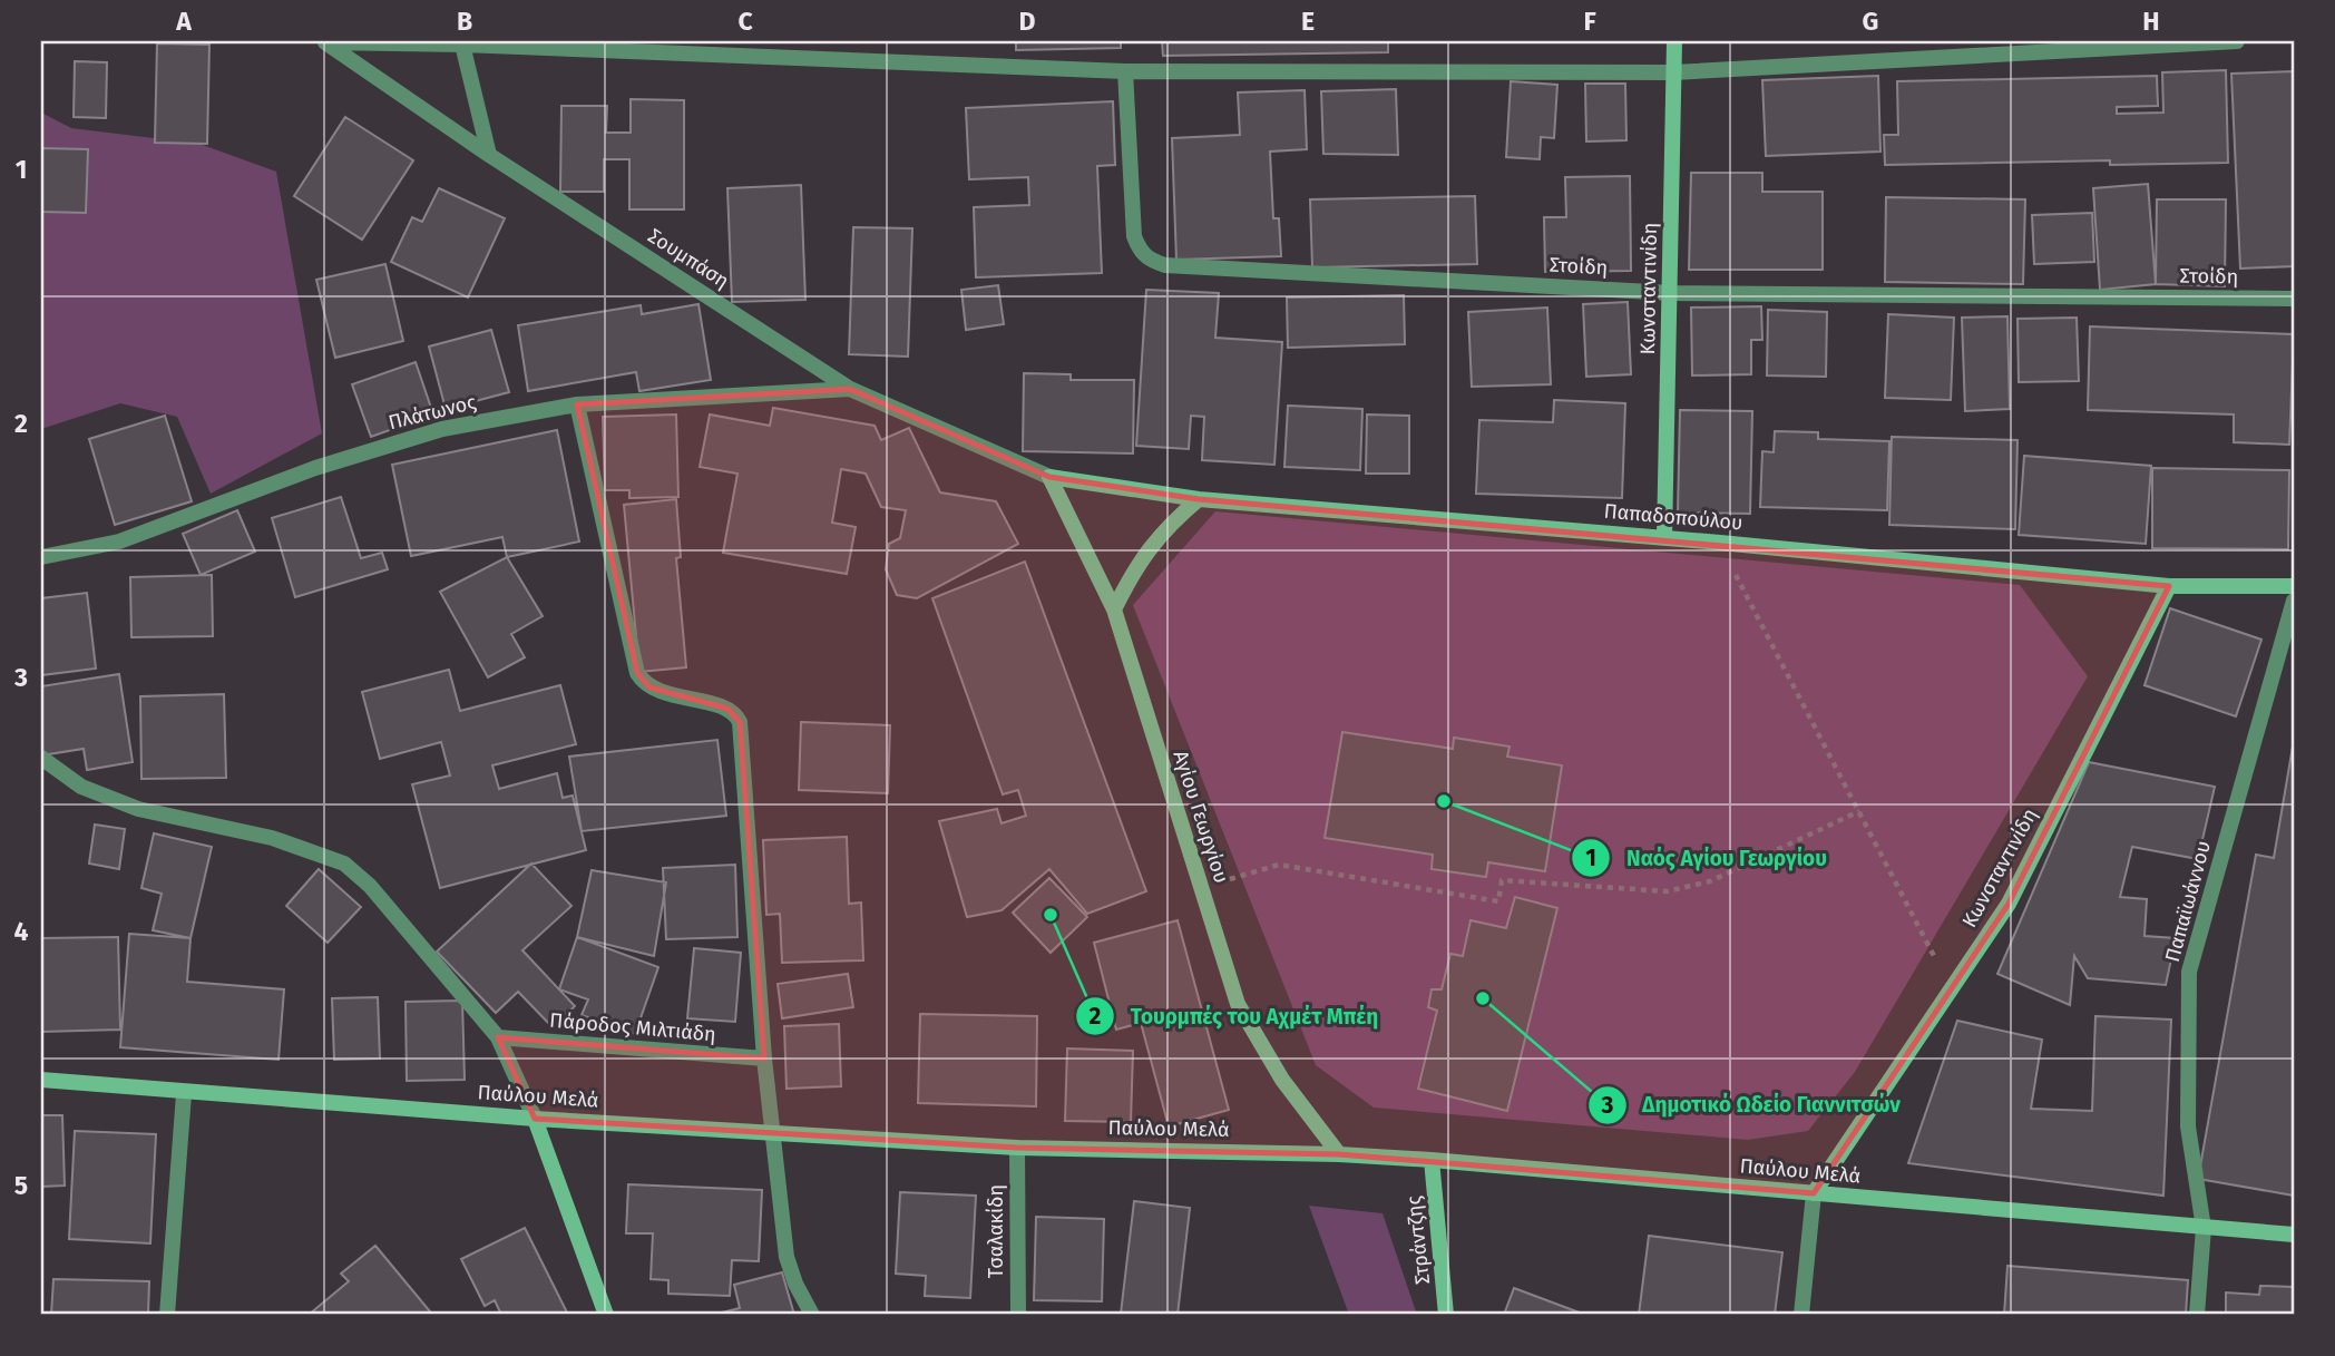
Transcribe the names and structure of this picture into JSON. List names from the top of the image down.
{
  "streets": {
    "street": [
      "Σουμπάση",
      "Στοίδη",
      "Κωνσταντινίδη",
      "Πλάτωνος",
      "Παπαδοπούλου",
      "Αγίου Γεωργίου",
      "Παπαϊωάννου",
      "Πάροδος Μιλτιάδη",
      "Παύλου Μελά",
      "Τσαλακίδη",
      "Στράντζης"
    ]
  },
  "crossings": [
    ["Σουμπάση", "Πλάτωνος"],
    ["Σουμπάση", "Παπαδοπούλου"],
    ["Σουμπάση", "Αγίου Γεωργίου"],
    ["Στοίδη", "Κωνσταντινίδη"],
    ["Κωνσταντινίδη", "Παπαδοπούλου"],
    ["Κωνσταντινίδη", "Παύλου Μελά"],
    ["Παπαδοπούλου", "Αγίου Γεωργίου"],
    ["Αγίου Γεωργίου", "Παύλου Μελά"],
    ["Παπαϊωάννου", "Παύλου Μελά"],
    ["Παύλου Μελά", "Τσαλακίδη"],
    ["Παύλου Μελά", "Στράντζης"]
  ],
  "places": ["Ναός Αγίου Γεωργίου", "Τουρμπές του Αχμέτ Μπέη", "Δημοτικό Ωδείο Γιαννιτσών"],
  "grid": {
    "columns": [
      "A",
      "B",
      "C",
      "D",
      "E",
      "F",
      "G",
      "H"
    ],
    "rows": [
      "1",
      "2",
      "3",
      "4",
      "5"
    ]
  }
}
